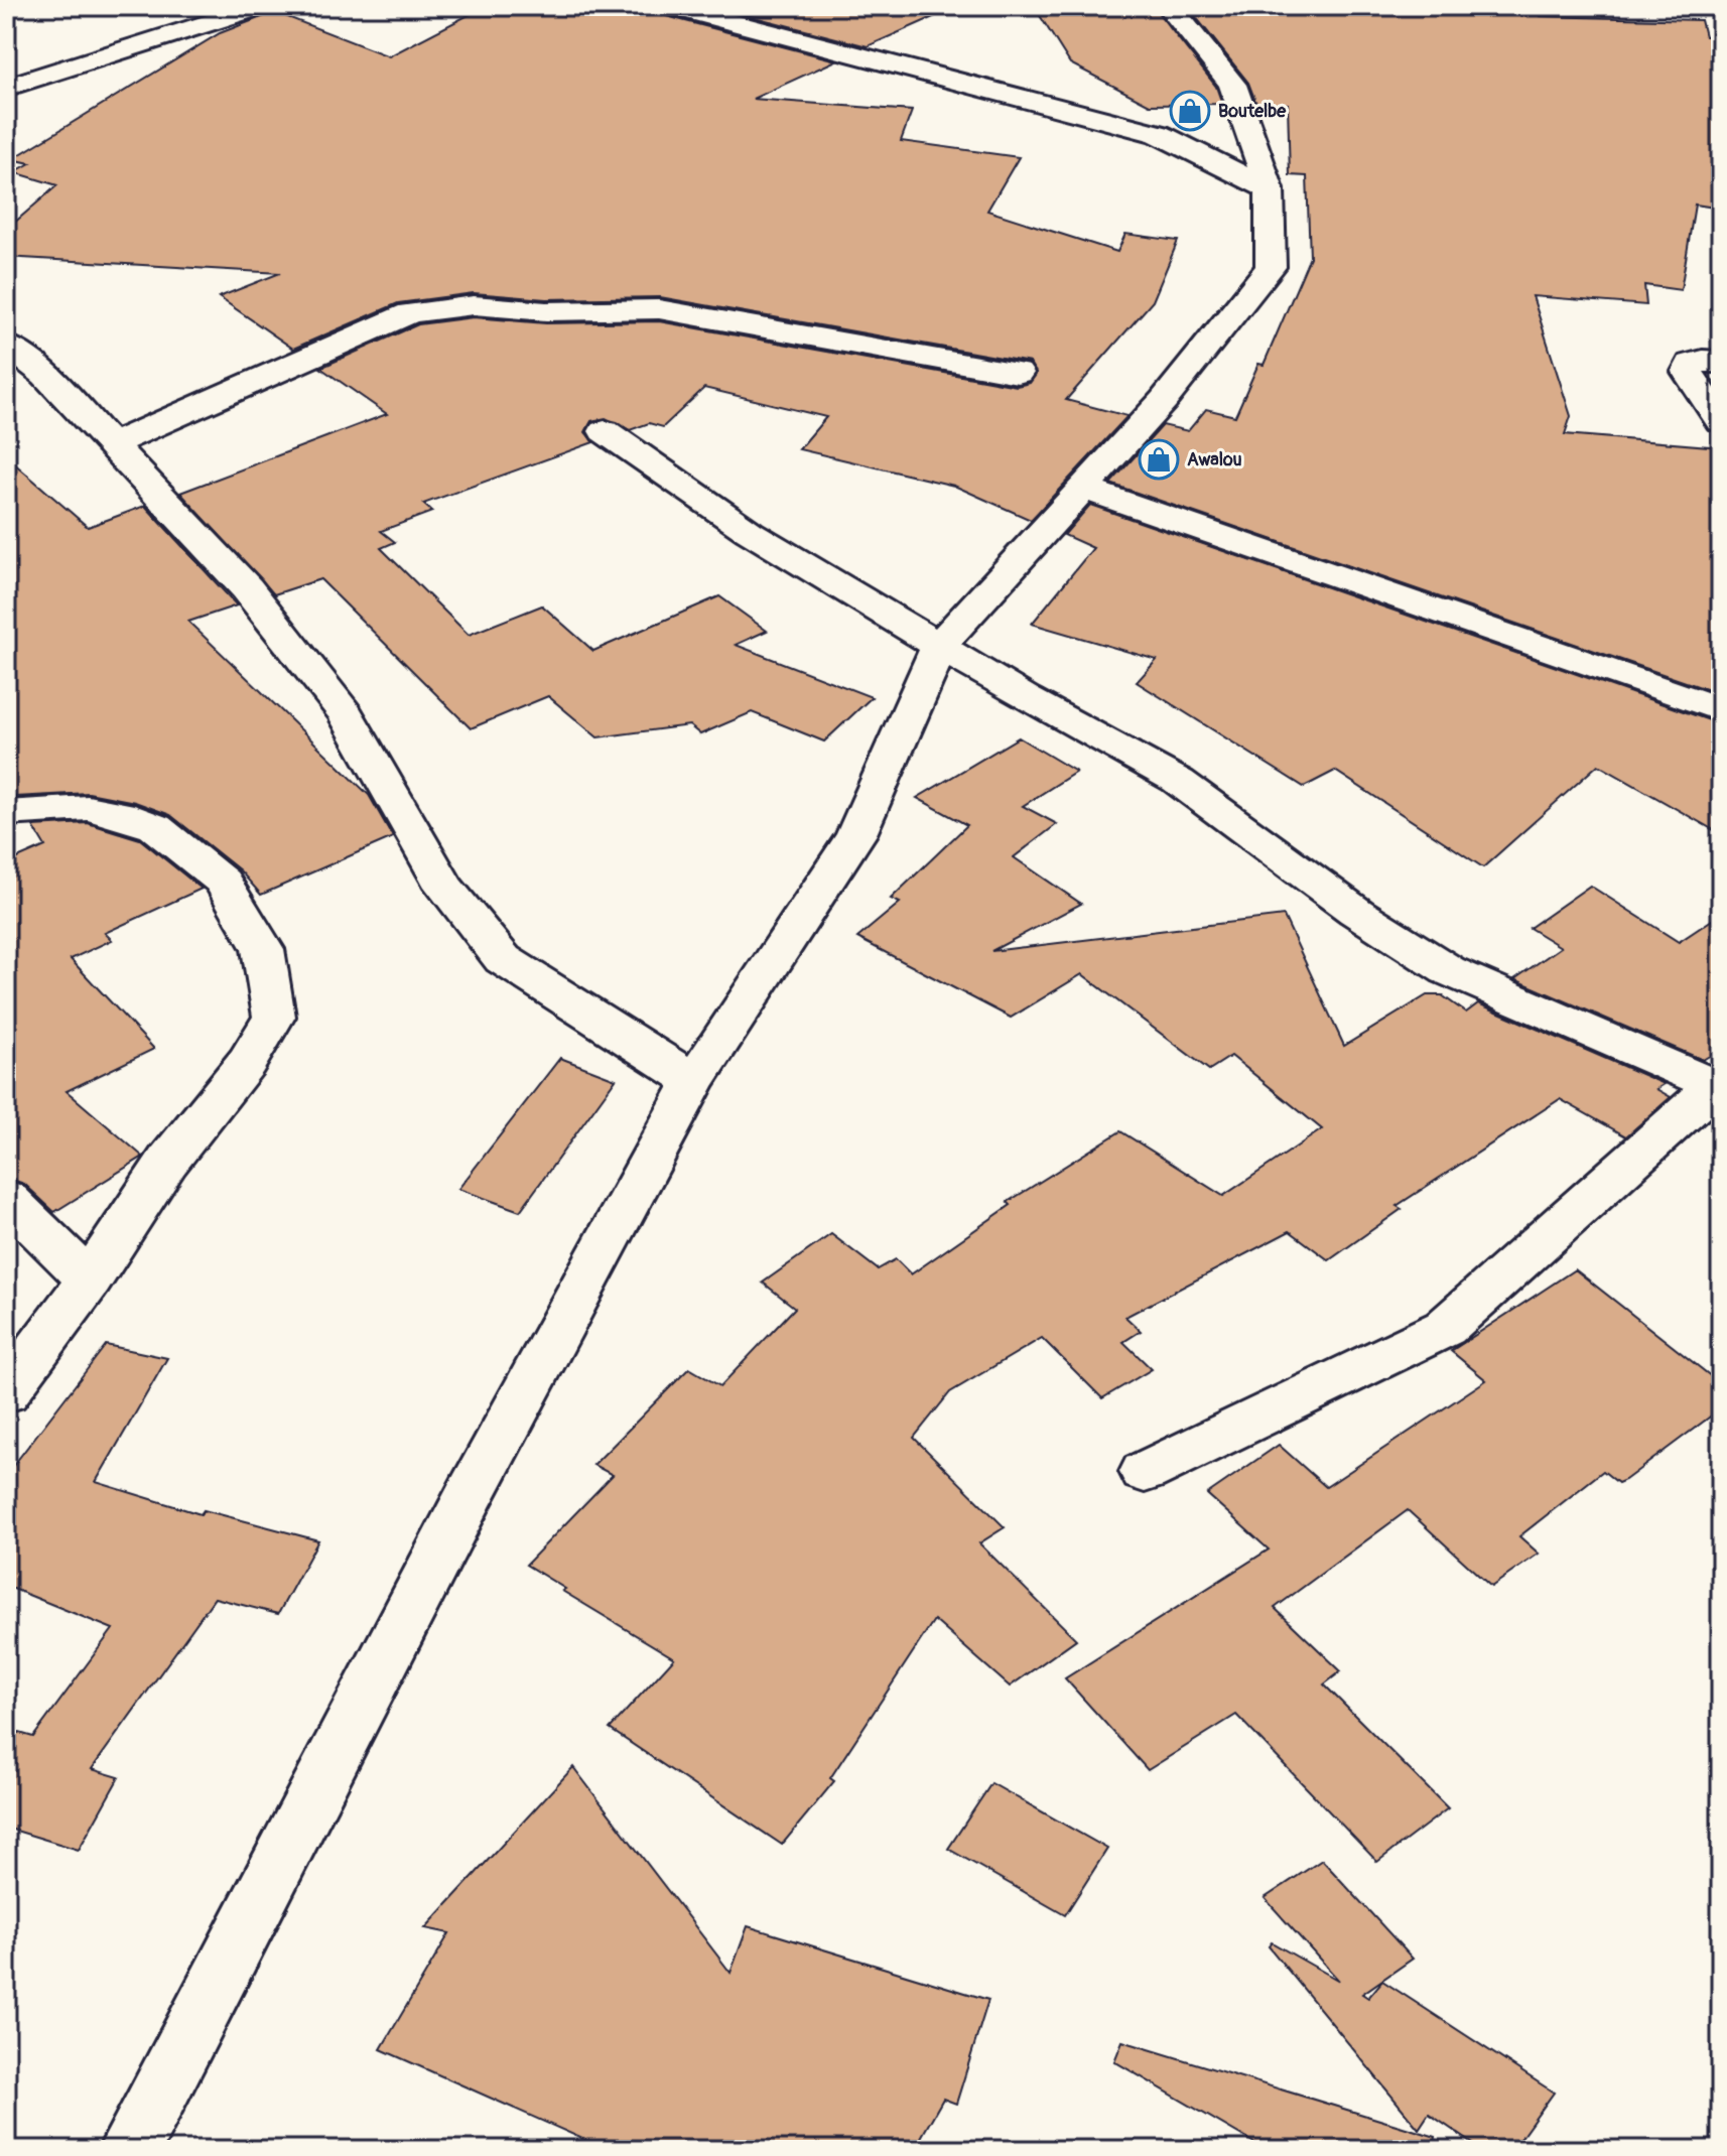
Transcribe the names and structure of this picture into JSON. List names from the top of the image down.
{
  "places": {
    "shop": ["Boutelbe", "Awalou"]
  }
}
